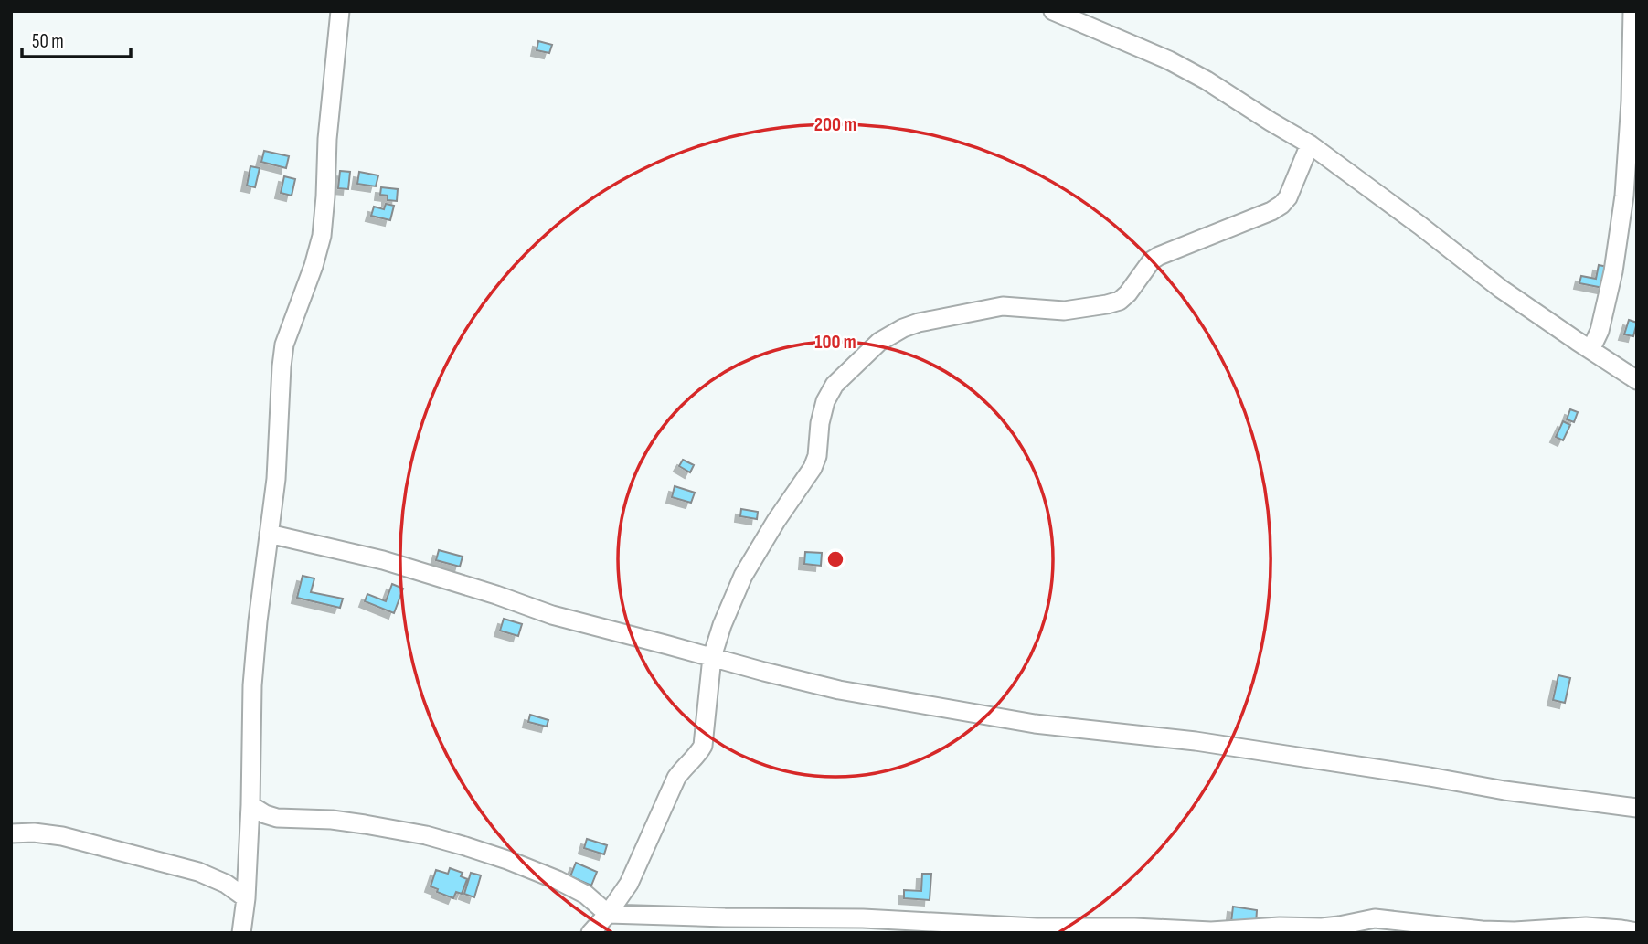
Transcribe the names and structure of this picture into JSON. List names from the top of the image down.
{
  "scale_bar": "50 m",
  "rings": ["200 m", "100 m"]
}
